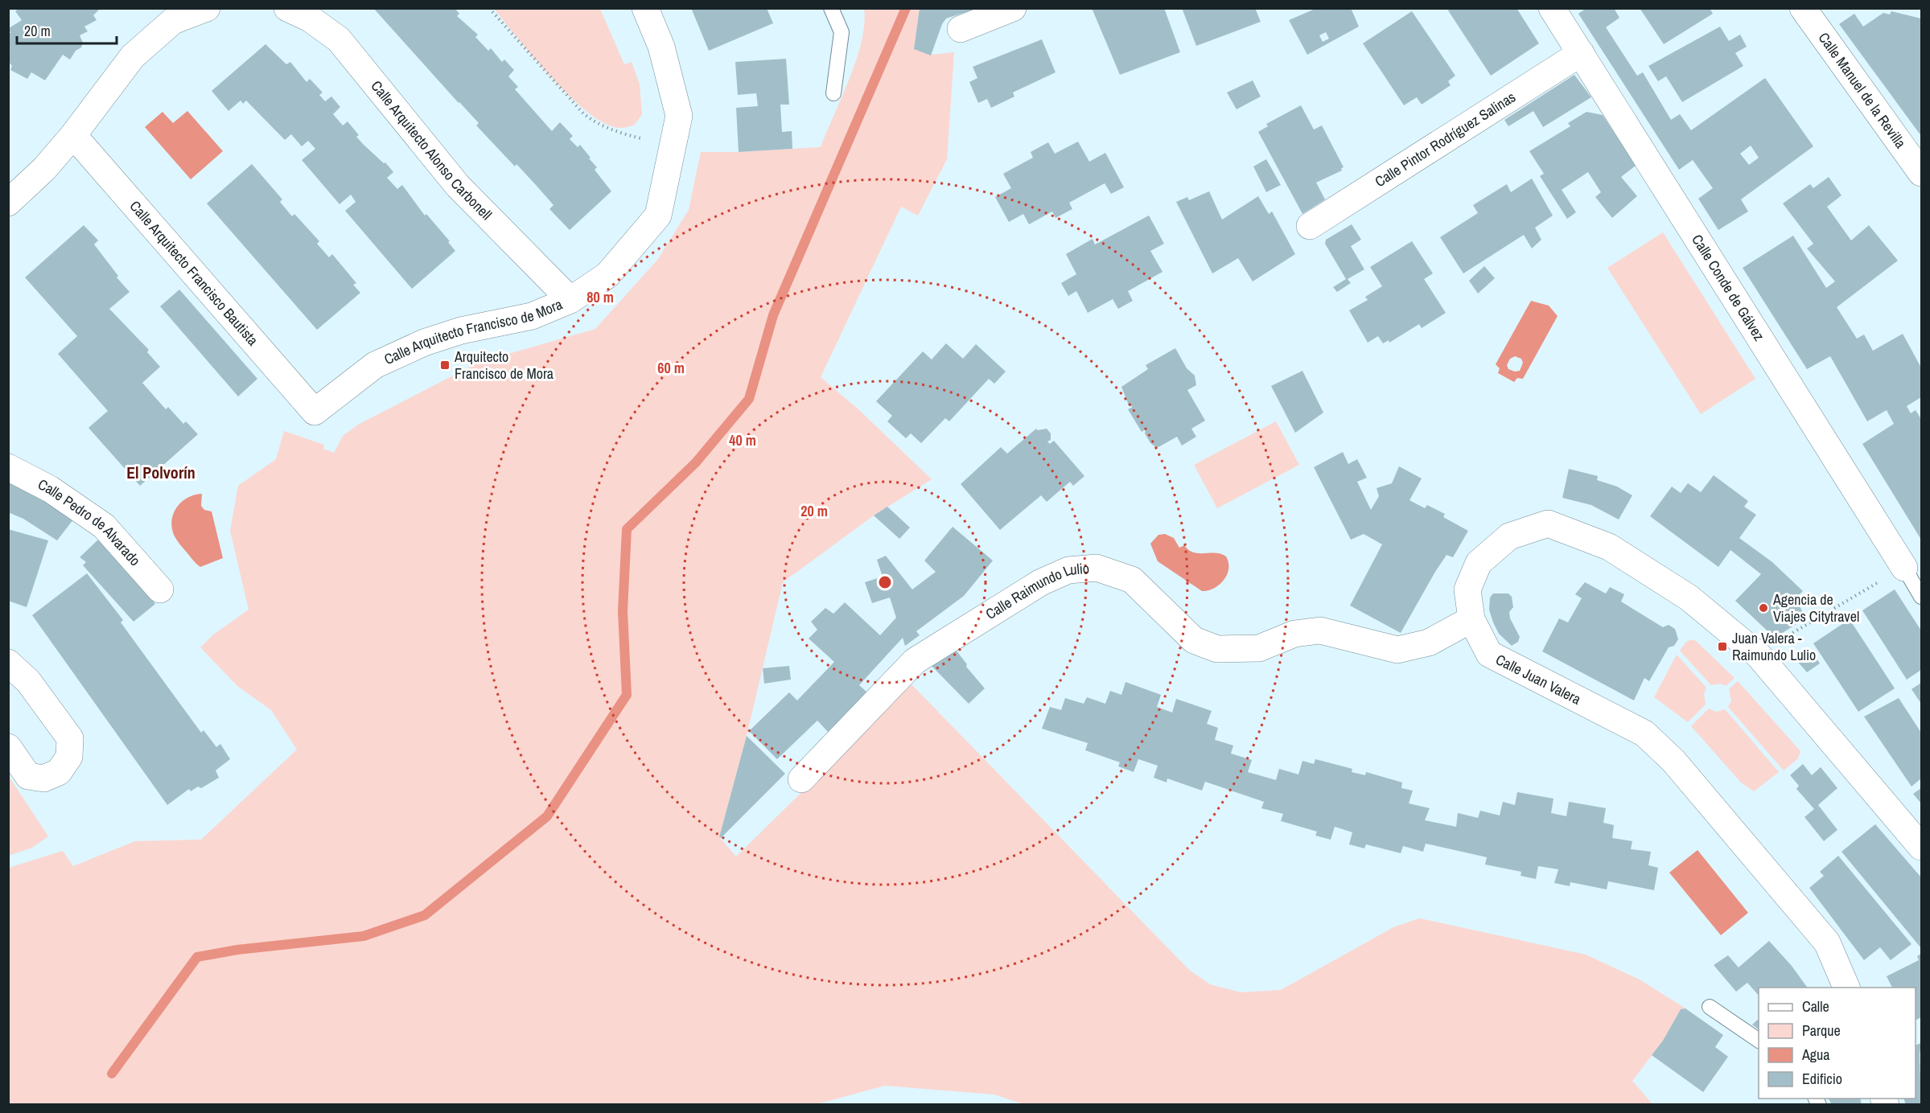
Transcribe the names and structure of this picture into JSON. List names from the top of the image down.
{
  "streets": {
    "street": [
      "Calle Manuel de la Revilla",
      "Calle Pintor Rodríguez Salinas",
      "Calle Arquitecto Alonso Carbonell",
      "Calle Arquitecto Francisco Bautista",
      "Calle Conde de Gálvez",
      "Calle Arquitecto Francisco de Mora",
      "Calle Pedro de Alvarado",
      "Calle Raimundo Lulio",
      "Calle Juan Valera"
    ]
  },
  "crossings": [
    ["Calle Pintor Rodríguez Salinas", "Calle Conde de Gálvez"],
    ["Calle Arquitecto Alonso Carbonell", "Calle Arquitecto Francisco de Mora"],
    ["Calle Arquitecto Francisco Bautista", "Calle Arquitecto Francisco de Mora"],
    ["Calle Raimundo Lulio", "Calle Juan Valera"]
  ],
  "districts": ["El Polvorín"],
  "places": {
    "transit": ["Arquitecto Francisco de Mora", "Juan Valera - Raimundo Lulio"],
    "other": ["Agencia de Viajes Citytravel"]
  },
  "legend": [
    "Calle",
    "Parque",
    "Agua",
    "Edificio"
  ],
  "scale_bar": "20 m",
  "rings": [
    "80 m",
    "60 m",
    "40 m",
    "20 m"
  ]
}
